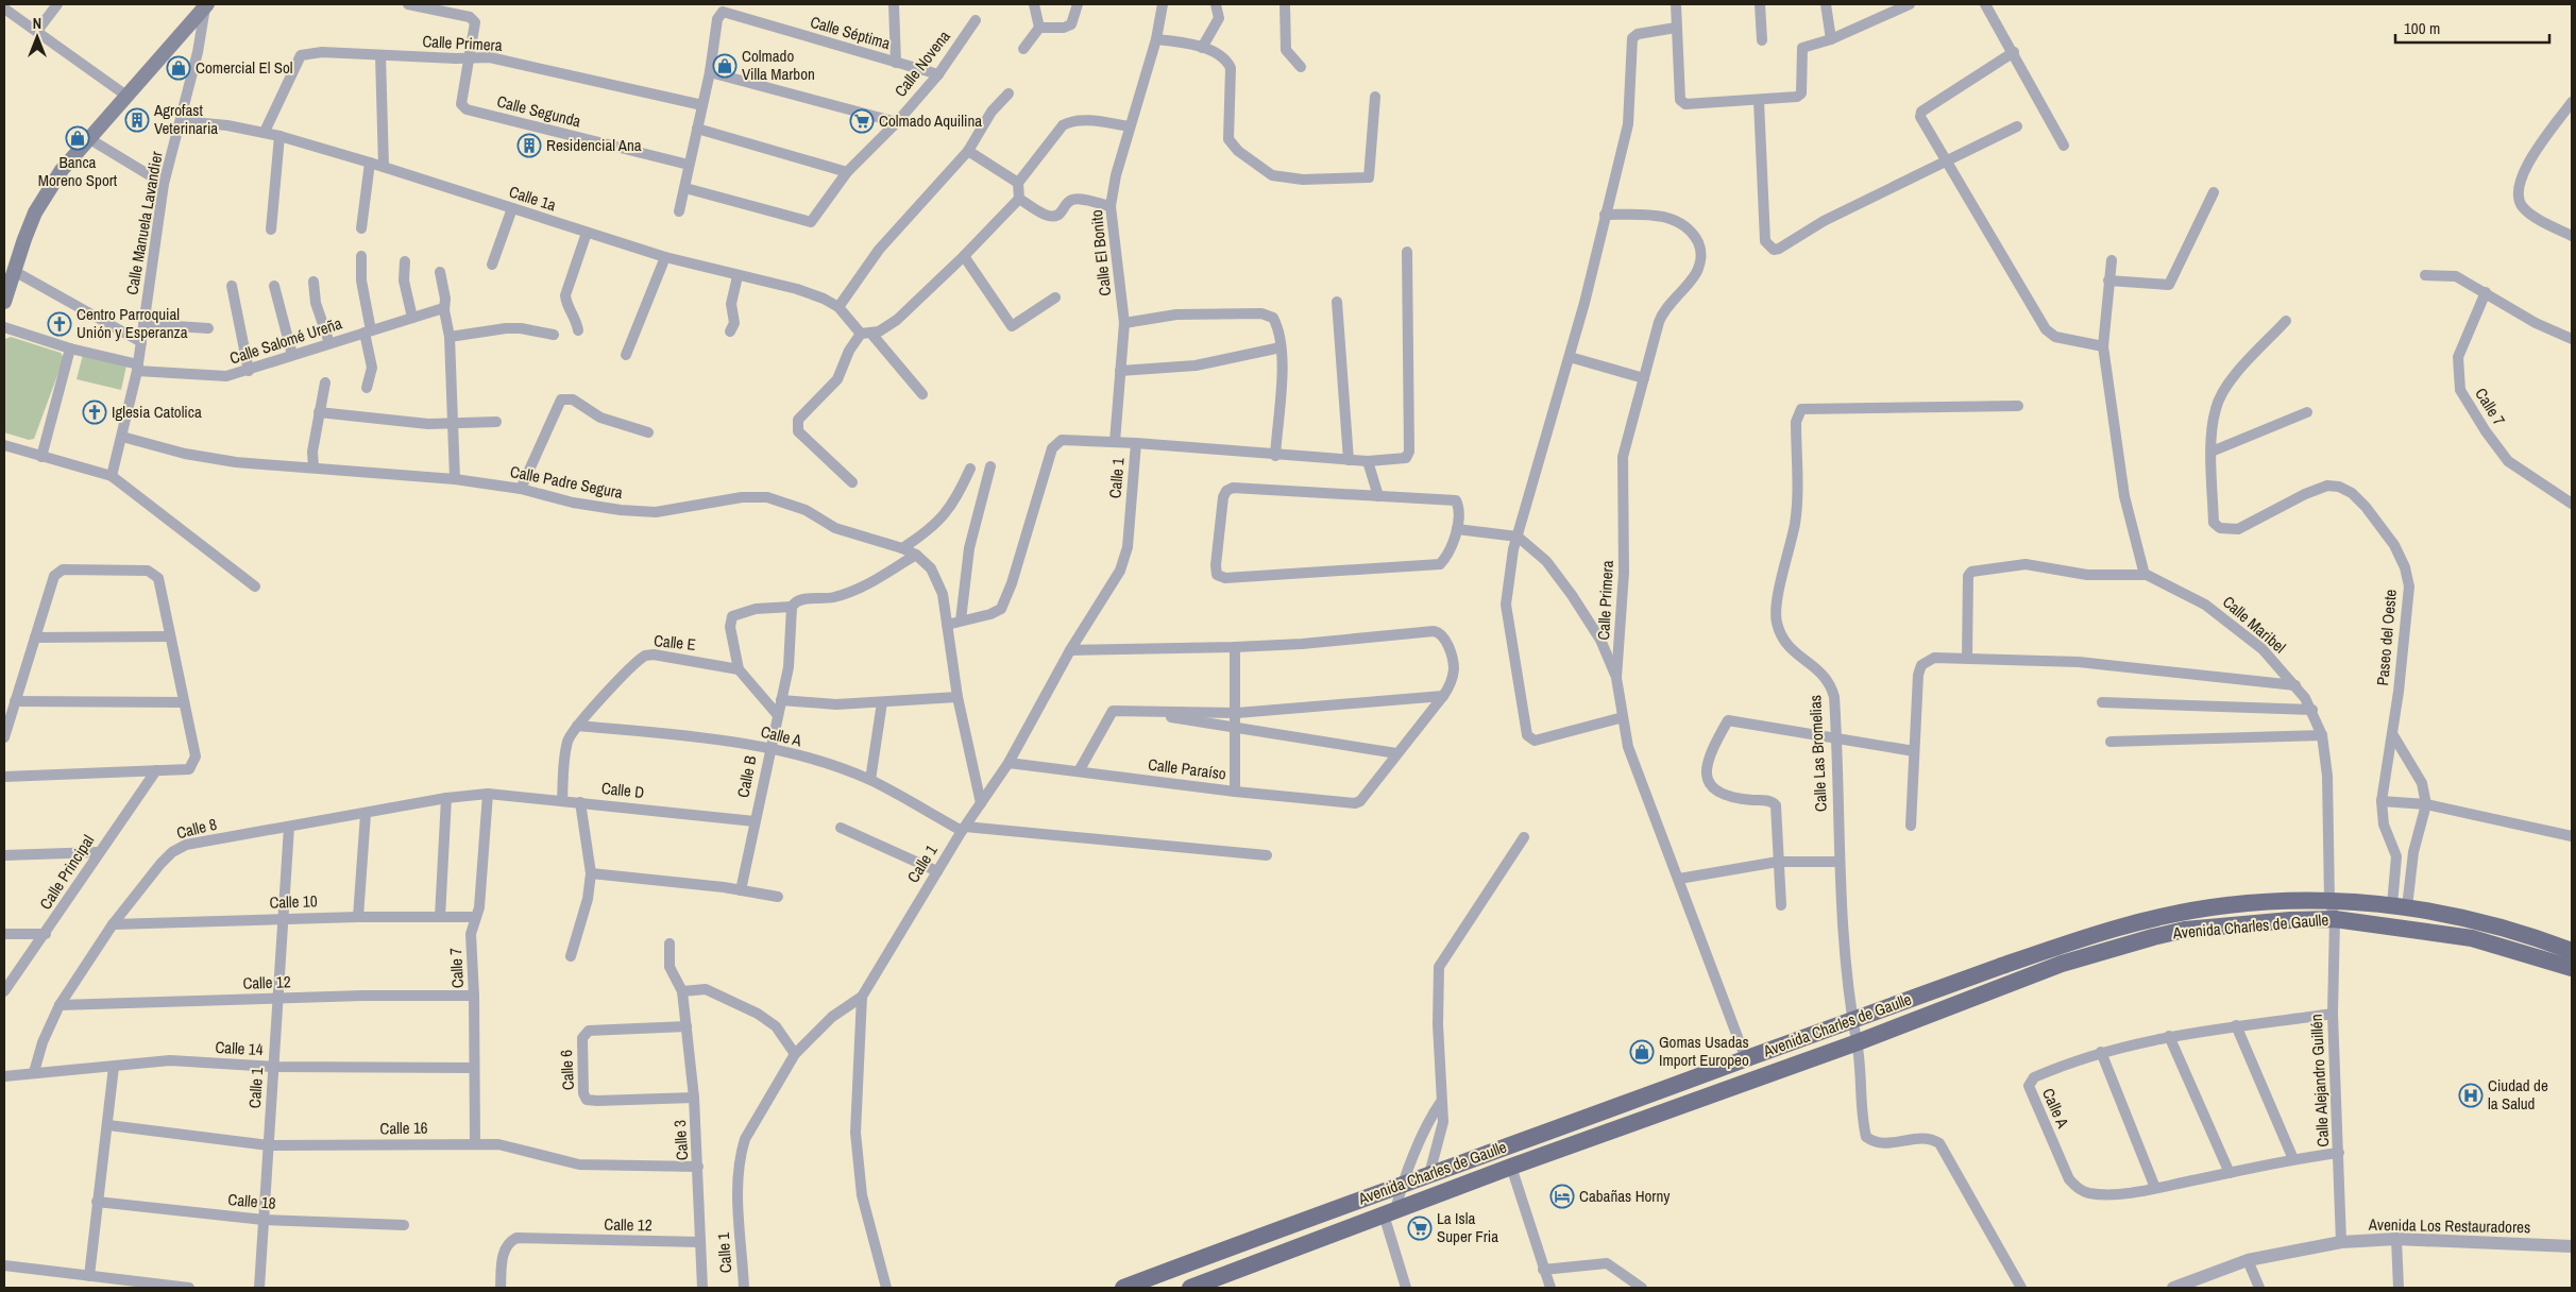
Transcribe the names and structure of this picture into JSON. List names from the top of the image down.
{
  "streets": {
    "main road": ["Avenida Charles de Gaulle"],
    "street": [
      "Calle Séptima",
      "Calle Primera",
      "Calle Novena",
      "Calle Segunda",
      "Calle 1a",
      "Calle Manuela Lavandier",
      "Calle El Bonito",
      "Calle Salomé Ureña",
      "Calle 7",
      "Calle 1",
      "Calle Padre Segura",
      "Calle Maribel",
      "Paseo del Oeste",
      "Calle E",
      "Calle A",
      "Calle Las Bromelias",
      "Calle Paraíso",
      "Calle B",
      "Calle D",
      "Calle 8",
      "Calle Principal",
      "Calle 10",
      "Calle 12",
      "Calle 14",
      "Calle 6",
      "Calle Alejandro Guillén",
      "Calle 16",
      "Calle 3",
      "Calle 18",
      "Avenida Los Restauradores"
    ]
  },
  "crossings": [
    ["Calle Séptima", "Calle Novena"],
    ["Calle Primera", "Calle Segunda"],
    ["Calle Primera", "Calle 1a"],
    ["Calle Primera", "Avenida Charles de Gaulle"],
    ["Calle 1a", "Calle Manuela Lavandier"],
    ["Calle Manuela Lavandier", "Calle Salomé Ureña"],
    ["Calle Manuela Lavandier", "Calle Padre Segura"],
    ["Calle 7", "Calle D"],
    ["Calle 7", "Calle 8"],
    ["Calle 7", "Calle 10"],
    ["Calle 7", "Calle 12"],
    ["Calle 7", "Calle 14"],
    ["Calle 7", "Calle 16"],
    ["Calle 1", "Calle Padre Segura"],
    ["Calle 1", "Calle A"],
    ["Calle 1", "Calle Paraíso"],
    ["Calle 1", "Calle 8"],
    ["Calle 1", "Calle 10"],
    ["Calle 1", "Calle 12"],
    ["Calle 1", "Calle 14"],
    ["Calle 1", "Calle 16"],
    ["Calle 1", "Calle 18"],
    ["Calle Maribel", "Avenida Charles de Gaulle"],
    ["Calle Maribel", "Calle Alejandro Guillén"],
    ["Paseo del Oeste", "Avenida Charles de Gaulle"],
    ["Calle E", "Calle A"],
    ["Calle A", "Calle B"],
    ["Calle A", "Calle Alejandro Guillén"],
    ["Calle Las Bromelias", "Avenida Charles de Gaulle"],
    ["Calle B", "Calle D"],
    ["Calle D", "Calle 8"],
    ["Calle 8", "Calle 10"],
    ["Calle 8", "Calle 12"],
    ["Calle 8", "Calle 14"],
    ["Avenida Charles de Gaulle", "Calle Alejandro Guillén"],
    ["Calle 12", "Calle 3"],
    ["Calle 6", "Calle 3"],
    ["Calle Alejandro Guillén", "Avenida Los Restauradores"],
    ["Calle 16", "Calle 3"]
  ],
  "places": {
    "shop": [
      "Colmado Villa Marbon",
      "Comercial El Sol",
      "Banca Moreno Sport",
      "Gomas Usadas Import Europeo"
    ],
    "building": ["Agrofast Veterinaria", "Residencial Ana"],
    "supermarket": ["Colmado Aquilina", "La Isla Super Fria"],
    "church": ["Centro Parroquial Unión y Esperanza", "Iglesia Catolica"],
    "hospital": ["Ciudad de la Salud"],
    "hotel": ["Cabañas Horny"]
  },
  "scale_bar": "100 m",
  "north": "top"
}
